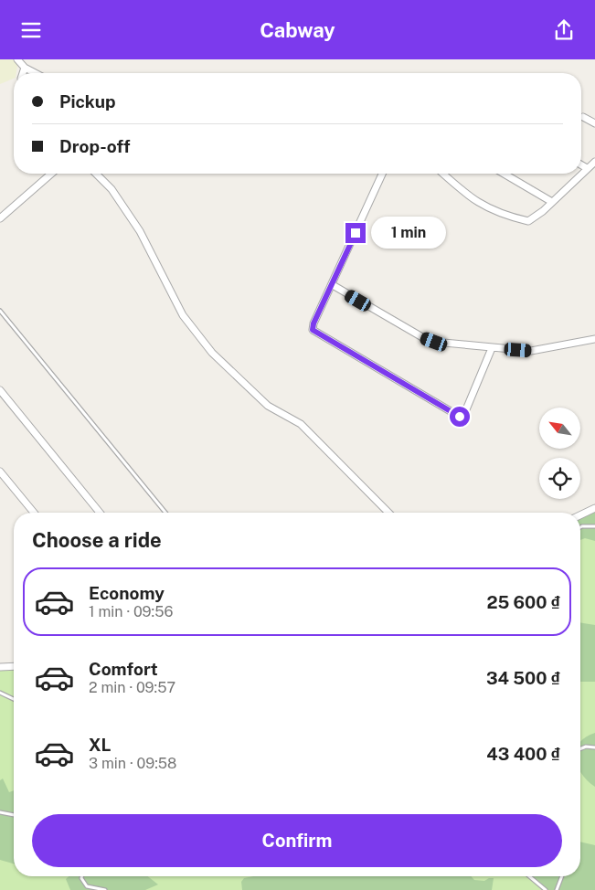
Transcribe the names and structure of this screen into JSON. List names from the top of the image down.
{
  "north": "top left",
  "page": {
    "header": "Cabway",
    "banner": ["Pickup", "Drop-off"],
    "bubble": "1 min",
    "heading": "Choose a ride",
    "list": [
      {
        "name": "Economy",
        "note": "1 min · 09:56",
        "value": "25 600 ₫"
      },
      {
        "name": "Comfort",
        "note": "2 min · 09:57",
        "value": "34 500 ₫"
      },
      {
        "name": "XL",
        "note": "3 min · 09:58",
        "value": "43 400 ₫"
      }
    ],
    "buttons": "Confirm"
  }
}
